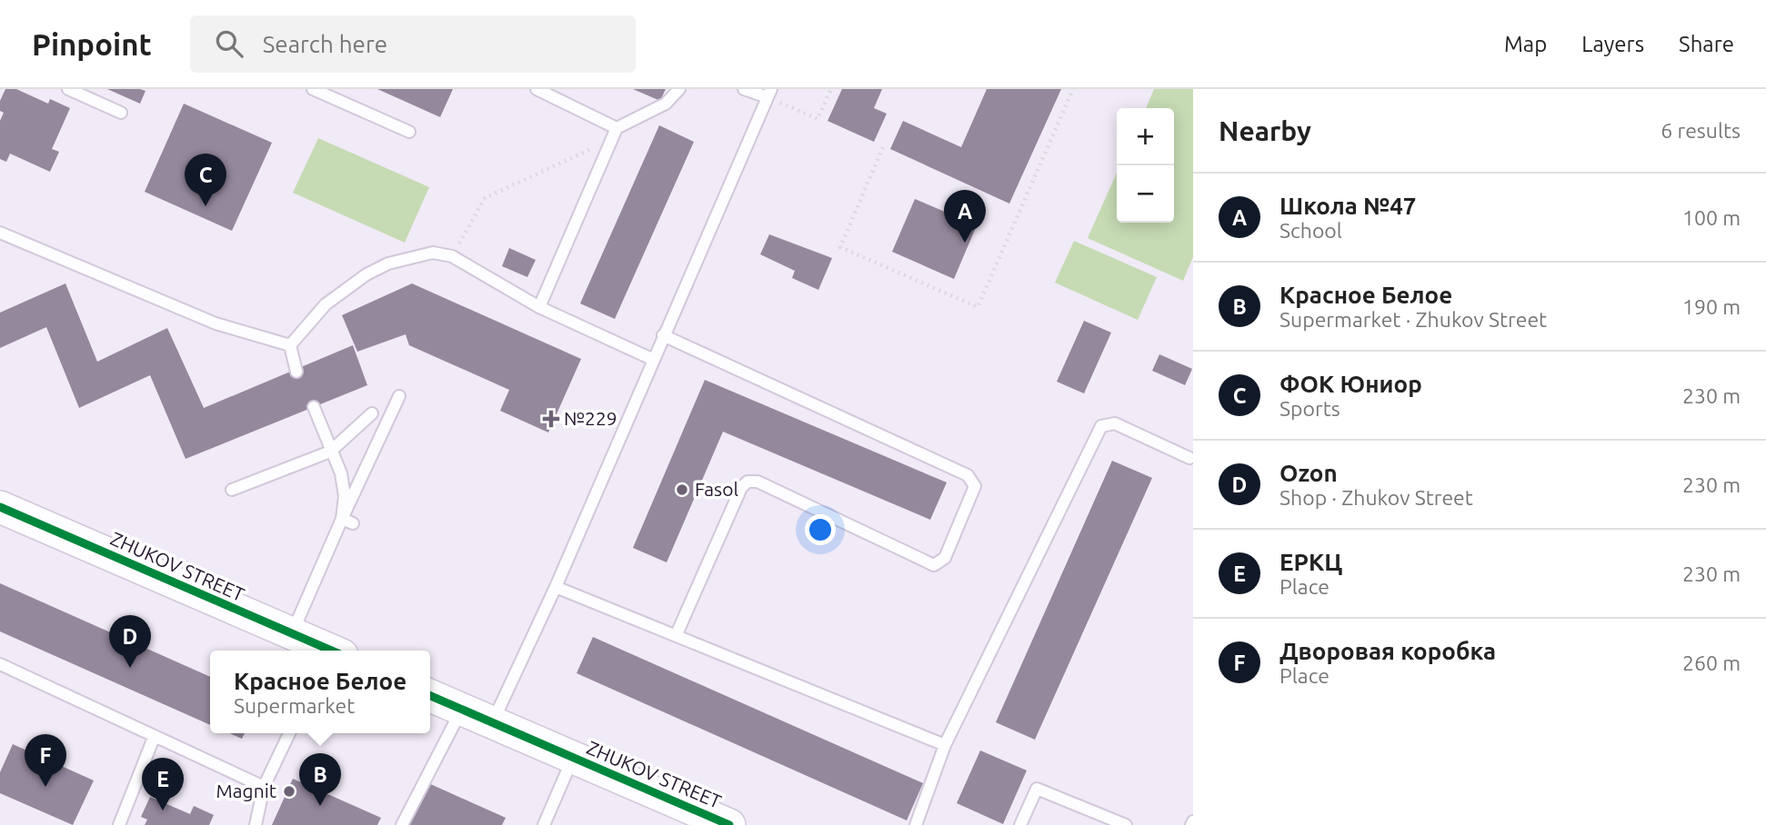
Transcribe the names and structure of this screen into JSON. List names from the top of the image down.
{
  "streets": {
    "street": ["ZHUKOV STREET"]
  },
  "places": {
    "health": ["№229"],
    "other": ["Fasol", "Magnit"]
  },
  "page": {
    "header": "Pinpoint",
    "search": "Search here",
    "nav": ["Map", "Layers", "Share"],
    "heading": ["Nearby", "6 results"],
    "map_buttons": ["+", "−"],
    "pins": [
      "C",
      "A",
      "D",
      "F",
      "B",
      "E"
    ],
    "list": [
      {
        "mark": "A",
        "name": "Школа №47",
        "note": "School",
        "value": "100 m"
      },
      {
        "mark": "B",
        "name": "Красное Белое",
        "note": "Supermarket · Zhukov Street",
        "value": "190 m"
      },
      {
        "mark": "C",
        "name": "ФОК Юниор",
        "note": "Sports",
        "value": "230 m"
      },
      {
        "mark": "D",
        "name": "Ozon",
        "note": "Shop · Zhukov Street",
        "value": "230 m"
      },
      {
        "mark": "E",
        "name": "ЕРКЦ",
        "note": "Place",
        "value": "230 m"
      },
      {
        "mark": "F",
        "name": "Дворовая коробка",
        "note": "Place",
        "value": "260 m"
      }
    ],
    "popup": ["Красное Белое", "Supermarket"]
  }
}
